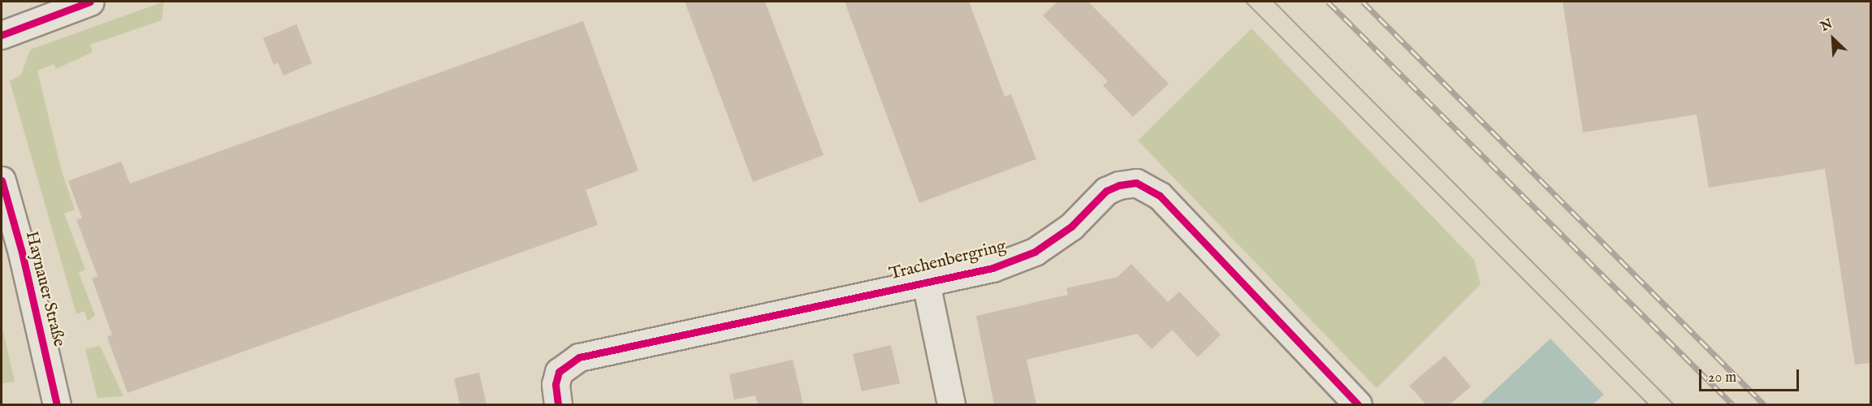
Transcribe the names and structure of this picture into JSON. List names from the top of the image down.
{
  "streets": {
    "street": ["Trachenbergring", "Haynauer Straße"]
  },
  "scale_bar": "20 m",
  "north": "top left"
}
